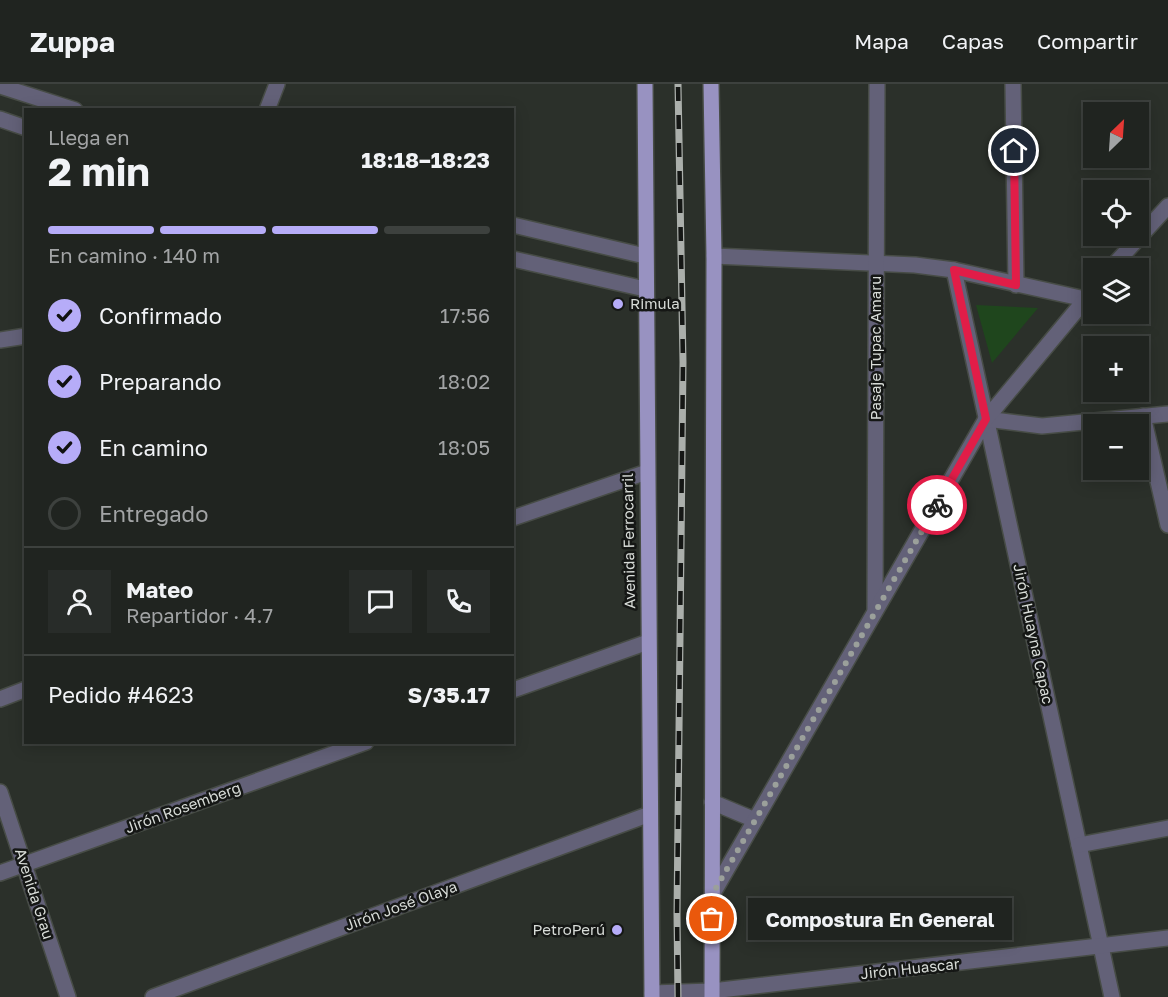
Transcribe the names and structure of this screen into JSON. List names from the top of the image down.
{
  "streets": {
    "main road": ["Avenida Ferrocarril"],
    "street": [
      "Pasaje Tupac Amaru",
      "Jirón Huayna Capac",
      "Jirón Rosemberg",
      "Avenida Grau",
      "Jirón José Olaya",
      "Jirón Huascar"
    ]
  },
  "crossings": [
    ["Avenida Ferrocarril", "Jirón José Olaya"],
    ["Avenida Ferrocarril", "Jirón Huascar"],
    ["Jirón Huayna Capac", "Jirón Huascar"],
    ["Jirón Rosemberg", "Avenida Grau"]
  ],
  "places": ["Rimula", "Compostura En General", "PetroPerú"],
  "north": "top right",
  "page": {
    "header": "Zuppa",
    "nav": ["Mapa", "Capas", "Compartir"],
    "map_buttons": ["+", "−"],
    "heading": ["2 min", "Llega en", "18:18–18:23"],
    "panel": [
      "Mateo",
      "Repartidor · 4.7",
      "Pedido #4623",
      "S/35.17"
    ],
    "bar": "En camino · 140 m",
    "list": [
      ["Confirmado", "17:56"],
      ["Preparando", "18:02"],
      ["En camino", "18:05"],
      "Entregado"
    ],
    "bubble": "Compostura En General"
  }
}
